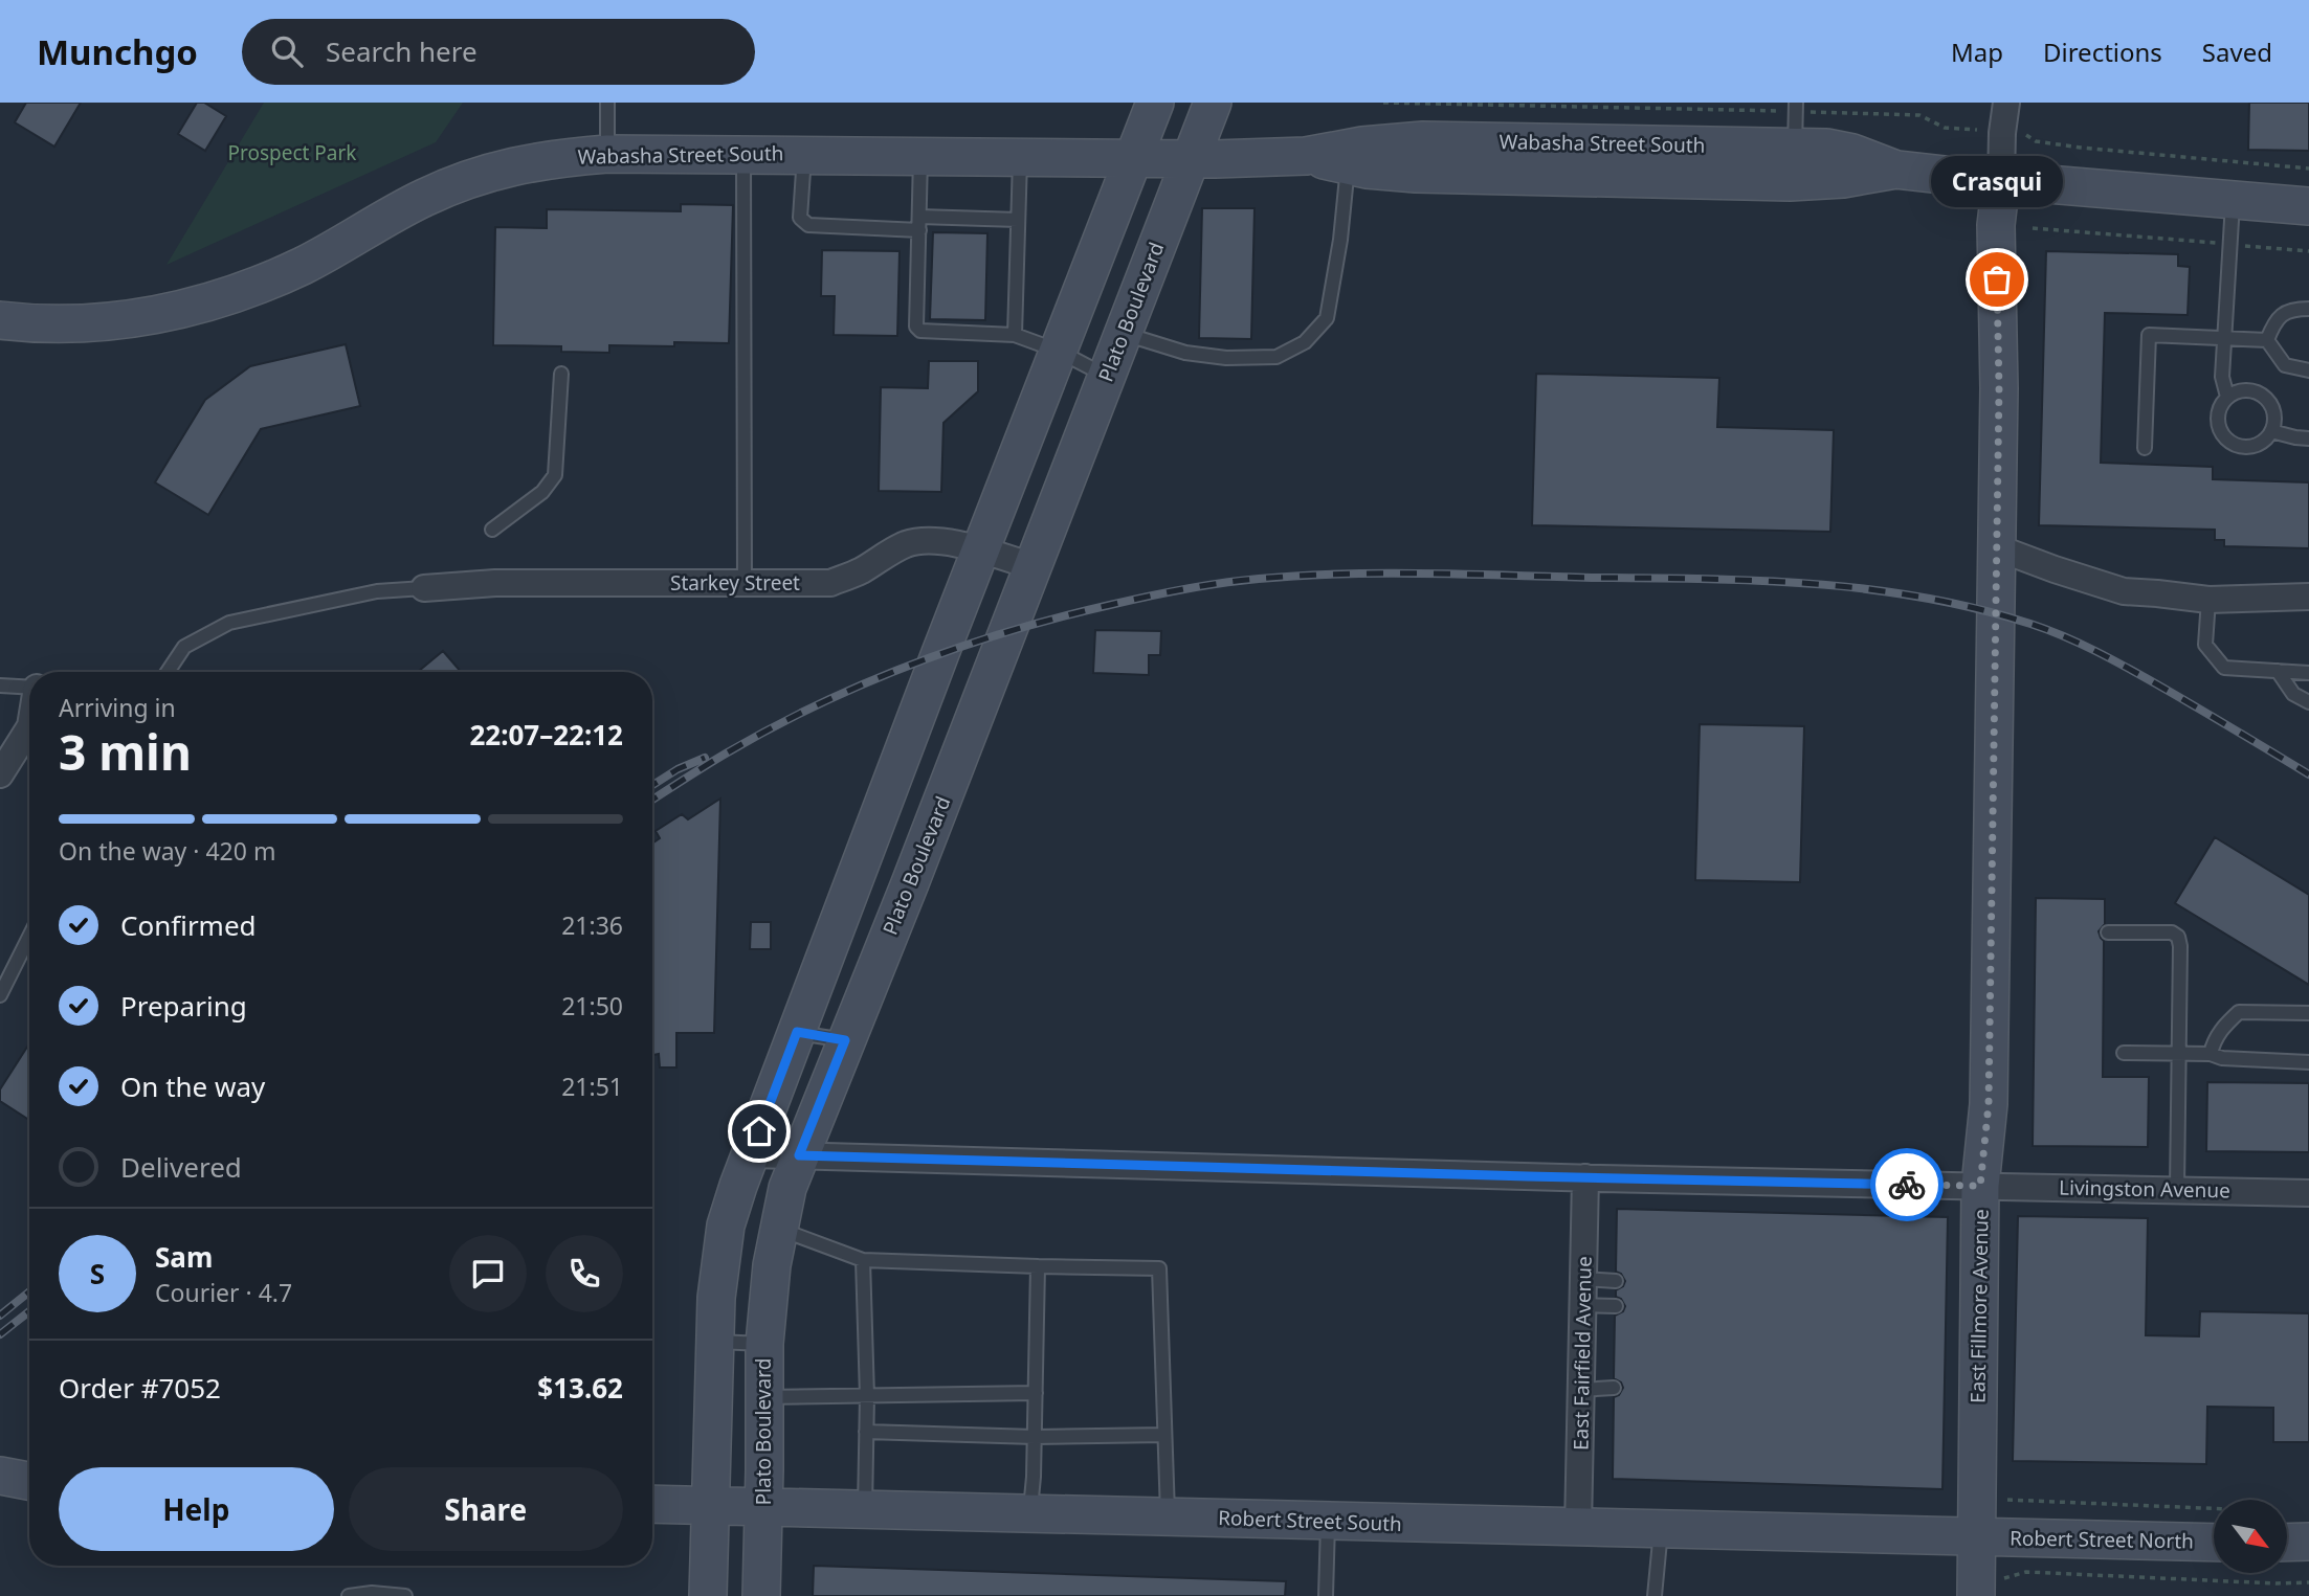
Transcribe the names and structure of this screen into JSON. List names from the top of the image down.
{
  "streets": {
    "main road": [
      "Wabasha Street South",
      "Plato Boulevard",
      "East Fillmore Avenue",
      "Robert Street South",
      "Robert Street North"
    ],
    "street": ["Starkey Street", "Livingston Avenue", "East Fairfield Avenue"]
  },
  "crossings": [
    ["Wabasha Street South", "Plato Boulevard"],
    ["Wabasha Street South", "East Fillmore Avenue"],
    ["Plato Boulevard", "Starkey Street"],
    ["Plato Boulevard", "Livingston Avenue"],
    ["Plato Boulevard", "Robert Street South"],
    ["Livingston Avenue", "East Fillmore Avenue"],
    ["Livingston Avenue", "East Fairfield Avenue"],
    ["East Fillmore Avenue", "Robert Street South"],
    ["East Fillmore Avenue", "Robert Street North"],
    ["East Fairfield Avenue", "Robert Street South"],
    ["Robert Street South", "Robert Street North"]
  ],
  "parks": ["Prospect Park"],
  "places": ["Crasqui"],
  "north": "bottom right",
  "page": {
    "header": "Munchgo",
    "search": "Search here",
    "nav": ["Map", "Directions", "Saved"],
    "bubble": "Crasqui",
    "heading": ["3 min", "Arriving in", "22:07–22:12"],
    "panel": [
      "Sam",
      "Courier · 4.7",
      "Order #7052",
      "$13.62"
    ],
    "bar": "On the way · 420 m",
    "list": [
      ["Confirmed", "21:36"],
      ["Preparing", "21:50"],
      ["On the way", "21:51"],
      "Delivered"
    ],
    "round": "S",
    "buttons": ["Help", "Share"]
  }
}
